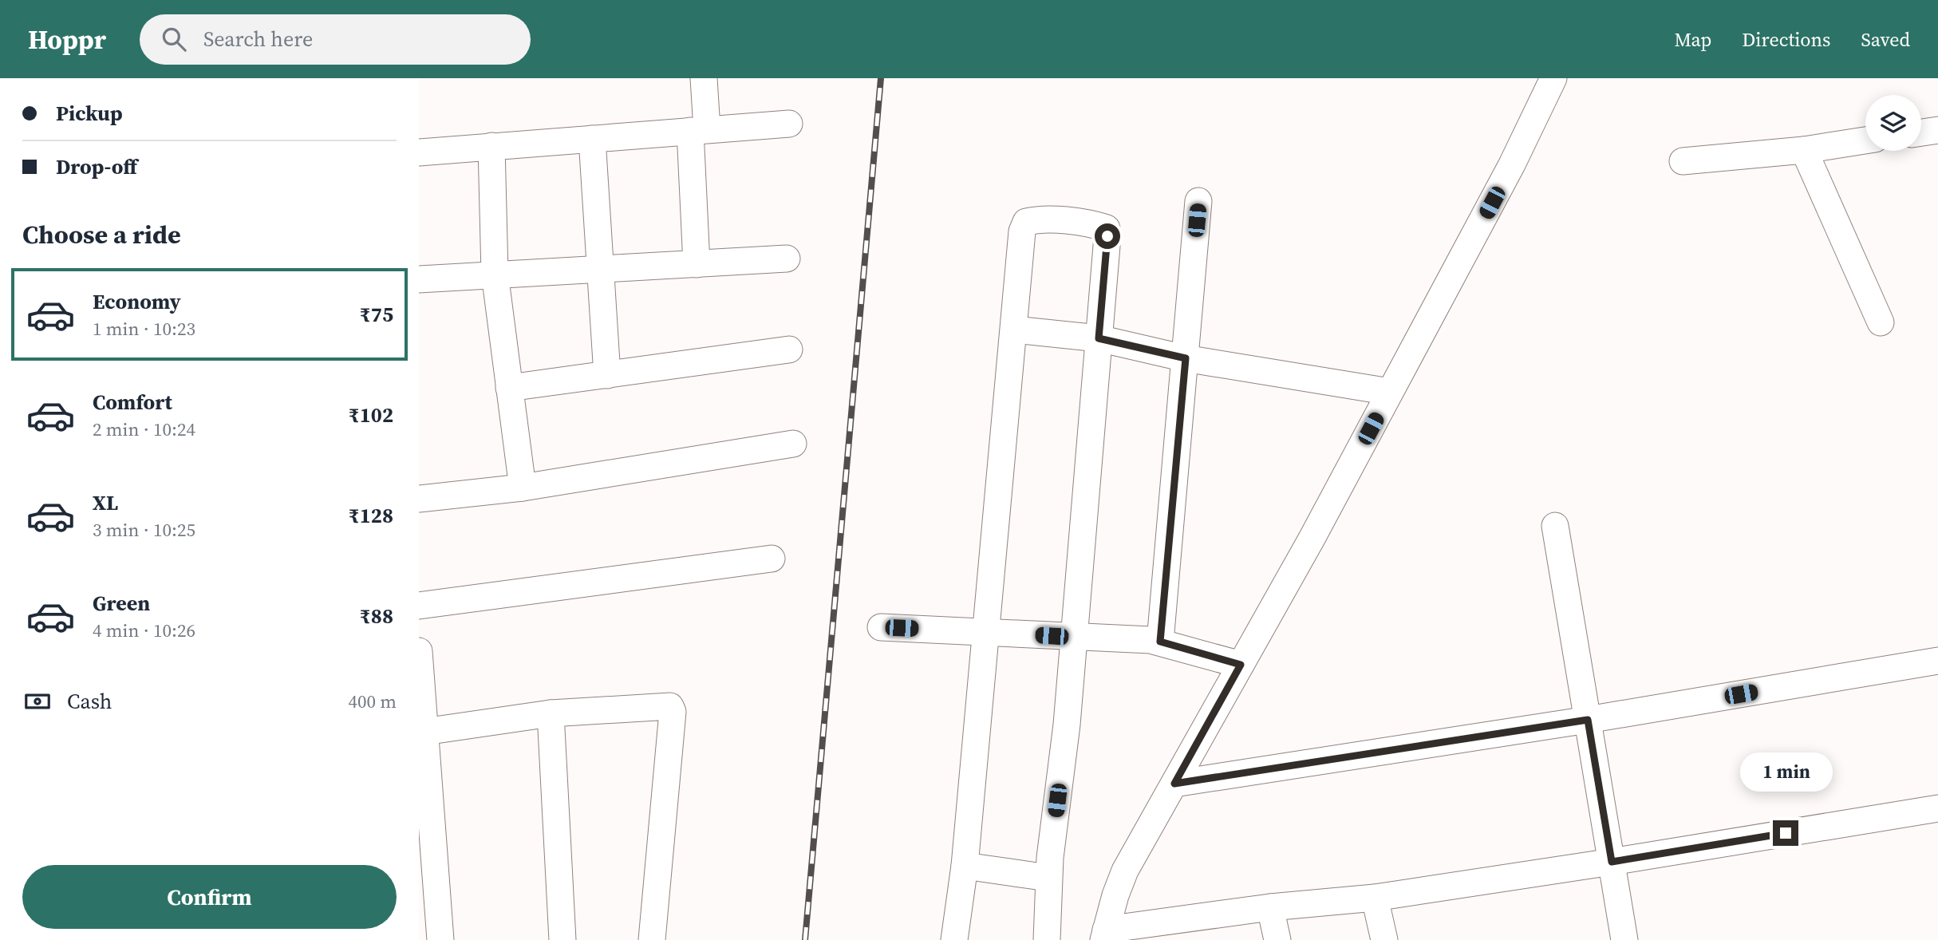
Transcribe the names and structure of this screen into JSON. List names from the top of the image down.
{
  "page": {
    "header": "Hoppr",
    "search": "Search here",
    "nav": ["Map", "Directions", "Saved"],
    "banner": ["Pickup", "Drop-off"],
    "heading": "Choose a ride",
    "list": [
      {
        "name": "Economy",
        "note": "1 min · 10:23",
        "value": "₹75"
      },
      {
        "name": "Comfort",
        "note": "2 min · 10:24",
        "value": "₹102"
      },
      {
        "name": "XL",
        "note": "3 min · 10:25",
        "value": "₹128"
      },
      {
        "name": "Green",
        "note": "4 min · 10:26",
        "value": "₹88"
      }
    ],
    "pay": ["Cash", "400 m"],
    "bubble": "1 min",
    "buttons": "Confirm"
  }
}
